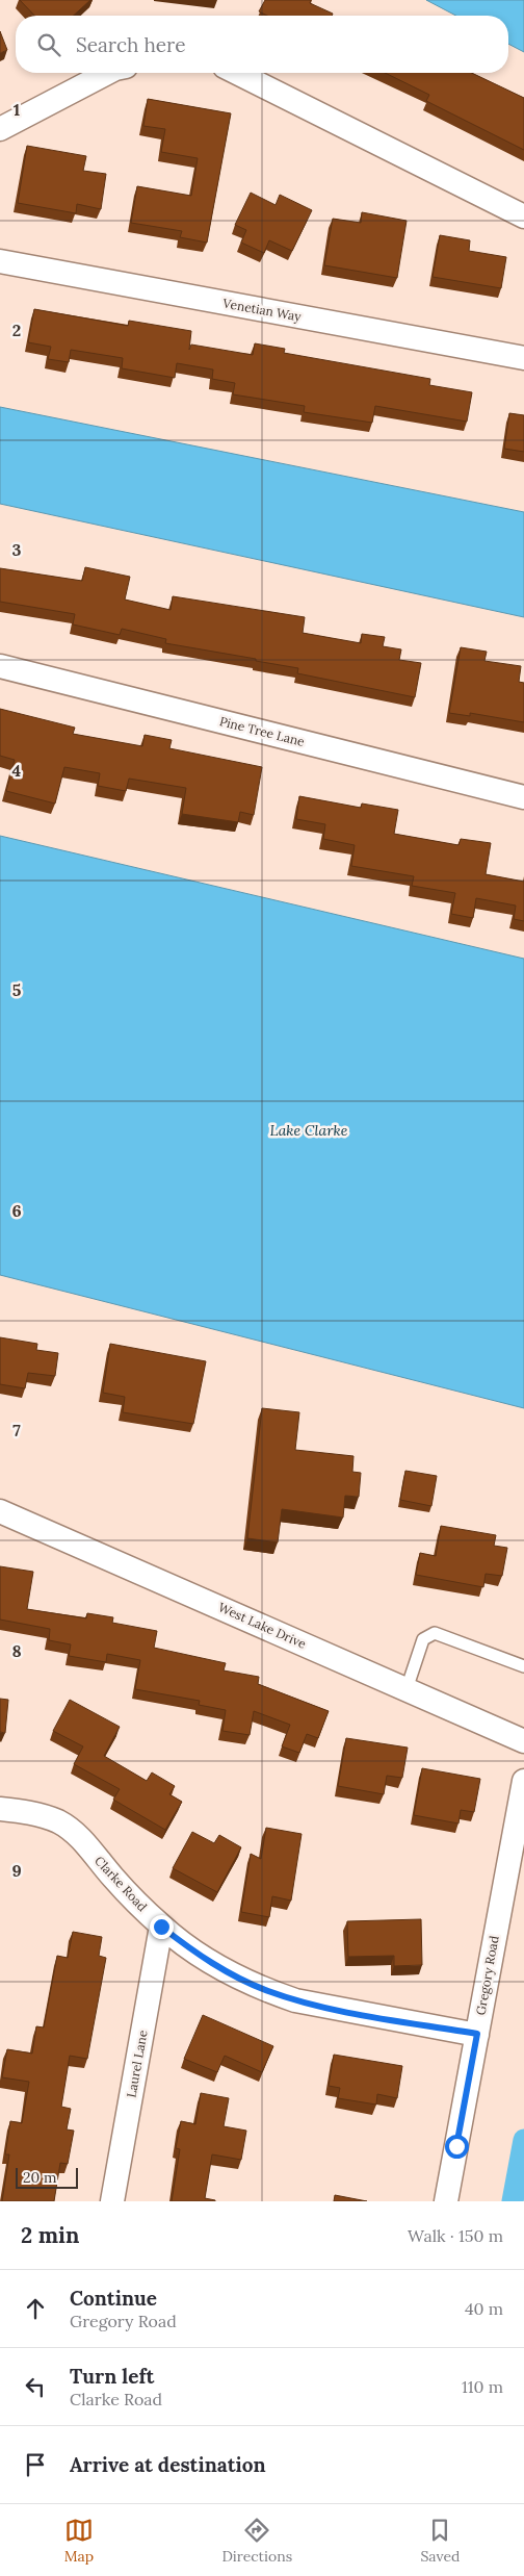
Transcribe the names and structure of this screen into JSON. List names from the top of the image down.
{
  "streets": {
    "street": [
      "Venetian Way",
      "Pine Tree Lane",
      "West Lake Drive",
      "Clarke Road",
      "Gregory Road",
      "Laurel Lane"
    ]
  },
  "crossings": [
    ["Clarke Road", "Gregory Road"],
    ["Clarke Road", "Laurel Lane"]
  ],
  "water": ["Lake Clarke"],
  "scale_bar": "20 m",
  "page": {
    "search": "Search here",
    "scale": "20 m",
    "heading": ["2 min", "Walk · 150 m"],
    "list": [
      ["Continue", "Gregory Road", "40 m"],
      ["Turn left", "Clarke Road", "110 m"],
      "Arrive at destination"
    ],
    "nav": ["Map", "Directions", "Saved"]
  },
  "grid": {
    "rows": [
      "1",
      "2",
      "3",
      "4",
      "5",
      "6",
      "7",
      "8",
      "9"
    ]
  }
}
